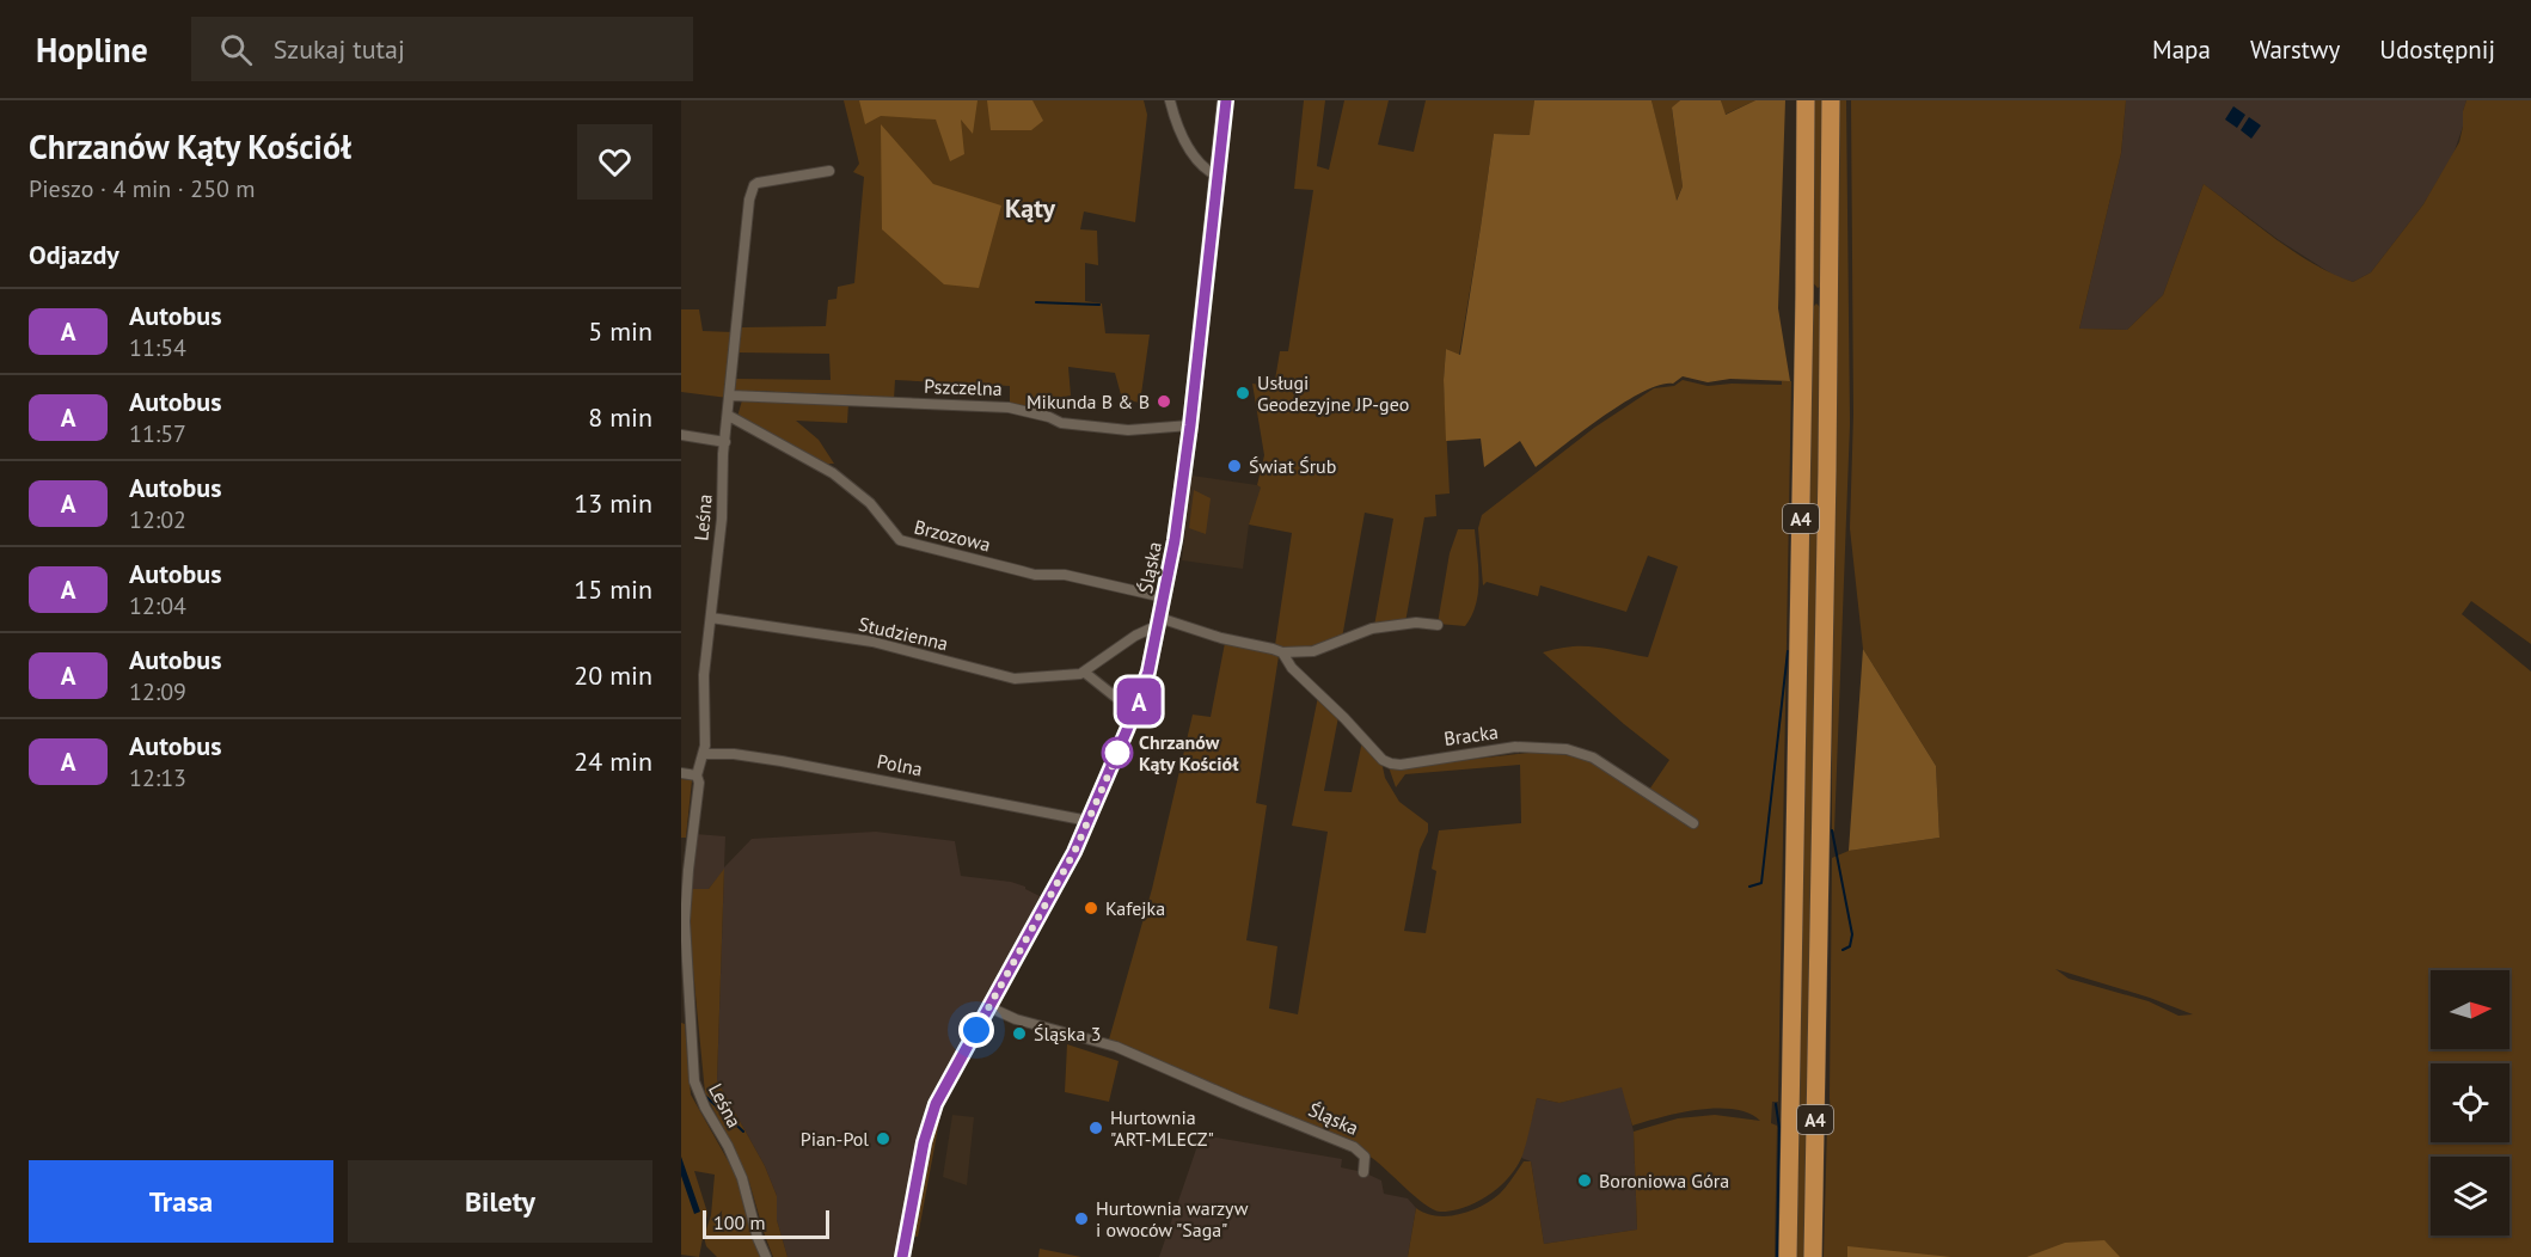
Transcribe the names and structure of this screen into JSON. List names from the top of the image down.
{
  "streets": {
    "highway": ["A4"],
    "main road": ["Śląska"],
    "street": [
      "Pszczelna",
      "Leśna",
      "Brzozowa",
      "Studzienna",
      "Bracka",
      "Polna"
    ]
  },
  "crossings": [
    ["Pszczelna", "Leśna"],
    ["Pszczelna", "Śląska"],
    ["Leśna", "Brzozowa"],
    ["Leśna", "Studzienna"],
    ["Leśna", "Polna"],
    ["Brzozowa", "Śląska"],
    ["Śląska", "Polna"]
  ],
  "districts": ["Kąty"],
  "places": [
    "Usługi Geodezyjne JP-geo",
    "Mikunda B & B",
    "Świat Śrub",
    "Chrzanów Kąty Kościół",
    "Kafejka",
    "Śląska 3",
    "Hurtownia \"ART-MLECZ\"",
    "Pian-Pol",
    "Boroniowa Góra",
    "Hurtownia warzyw i owoców \"Saga\""
  ],
  "lines": ["bus line A"],
  "scale_bar": "100 m",
  "north": "right",
  "page": {
    "header": "Hopline",
    "search": "Szukaj tutaj",
    "nav": ["Mapa", "Warstwy", "Udostępnij"],
    "heading": [
      ["Chrzanów Kąty Kościół", "Pieszo · 4 min · 250 m"],
      "Odjazdy"
    ],
    "on_map": "A",
    "list": [
      {
        "mark": "A",
        "name": "Autobus",
        "note": "11:54",
        "value": "5 min"
      },
      {
        "mark": "A",
        "name": "Autobus",
        "note": "11:57",
        "value": "8 min"
      },
      {
        "mark": "A",
        "name": "Autobus",
        "note": "12:02",
        "value": "13 min"
      },
      {
        "mark": "A",
        "name": "Autobus",
        "note": "12:04",
        "value": "15 min"
      },
      {
        "mark": "A",
        "name": "Autobus",
        "note": "12:09",
        "value": "20 min"
      },
      {
        "mark": "A",
        "name": "Autobus",
        "note": "12:13",
        "value": "24 min"
      }
    ],
    "buttons": ["Trasa", "Bilety"],
    "scale": "100 m"
  }
}
